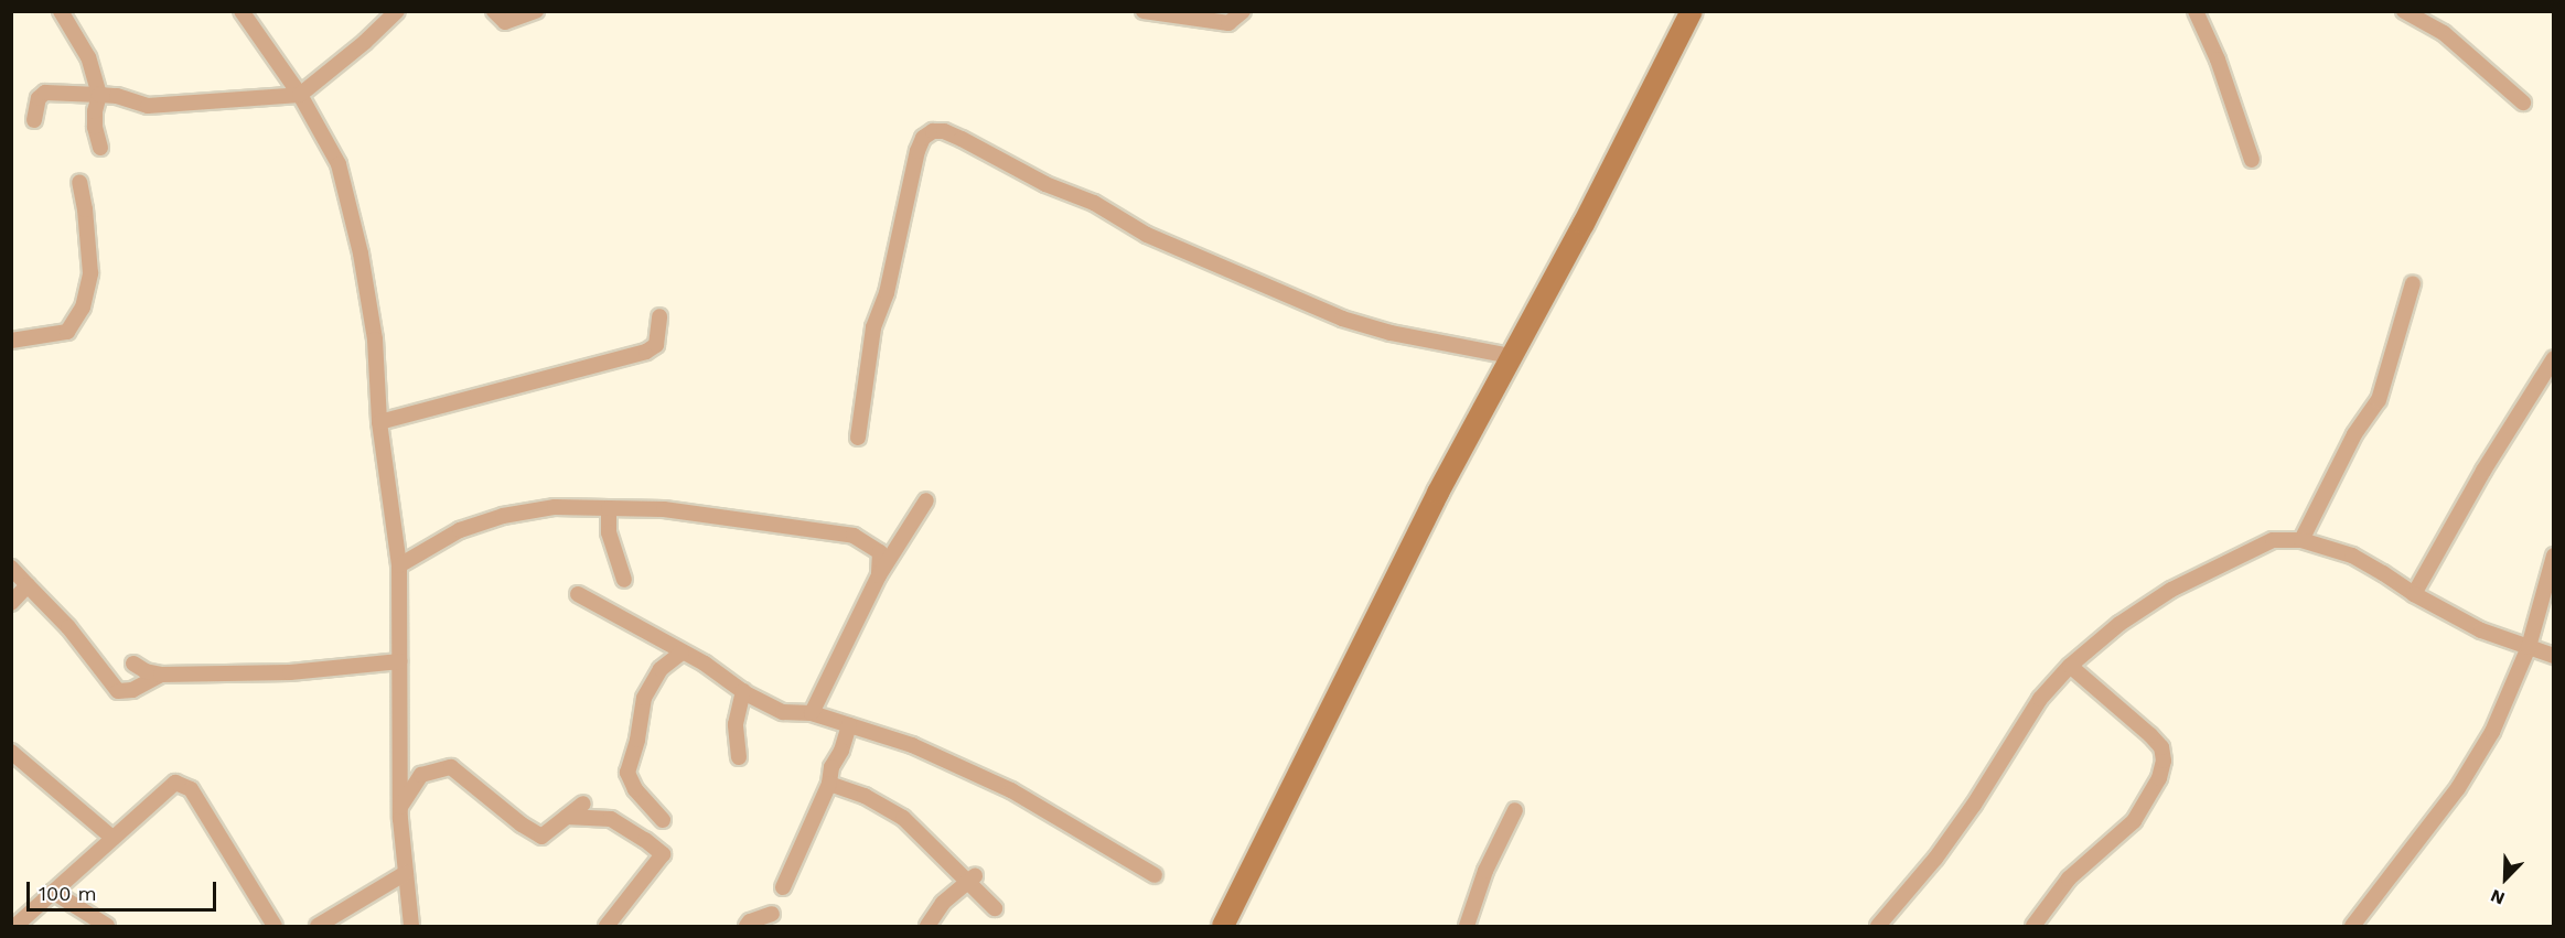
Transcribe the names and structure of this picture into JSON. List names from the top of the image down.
{
  "scale_bar": "100 m",
  "north": "bottom left"
}
